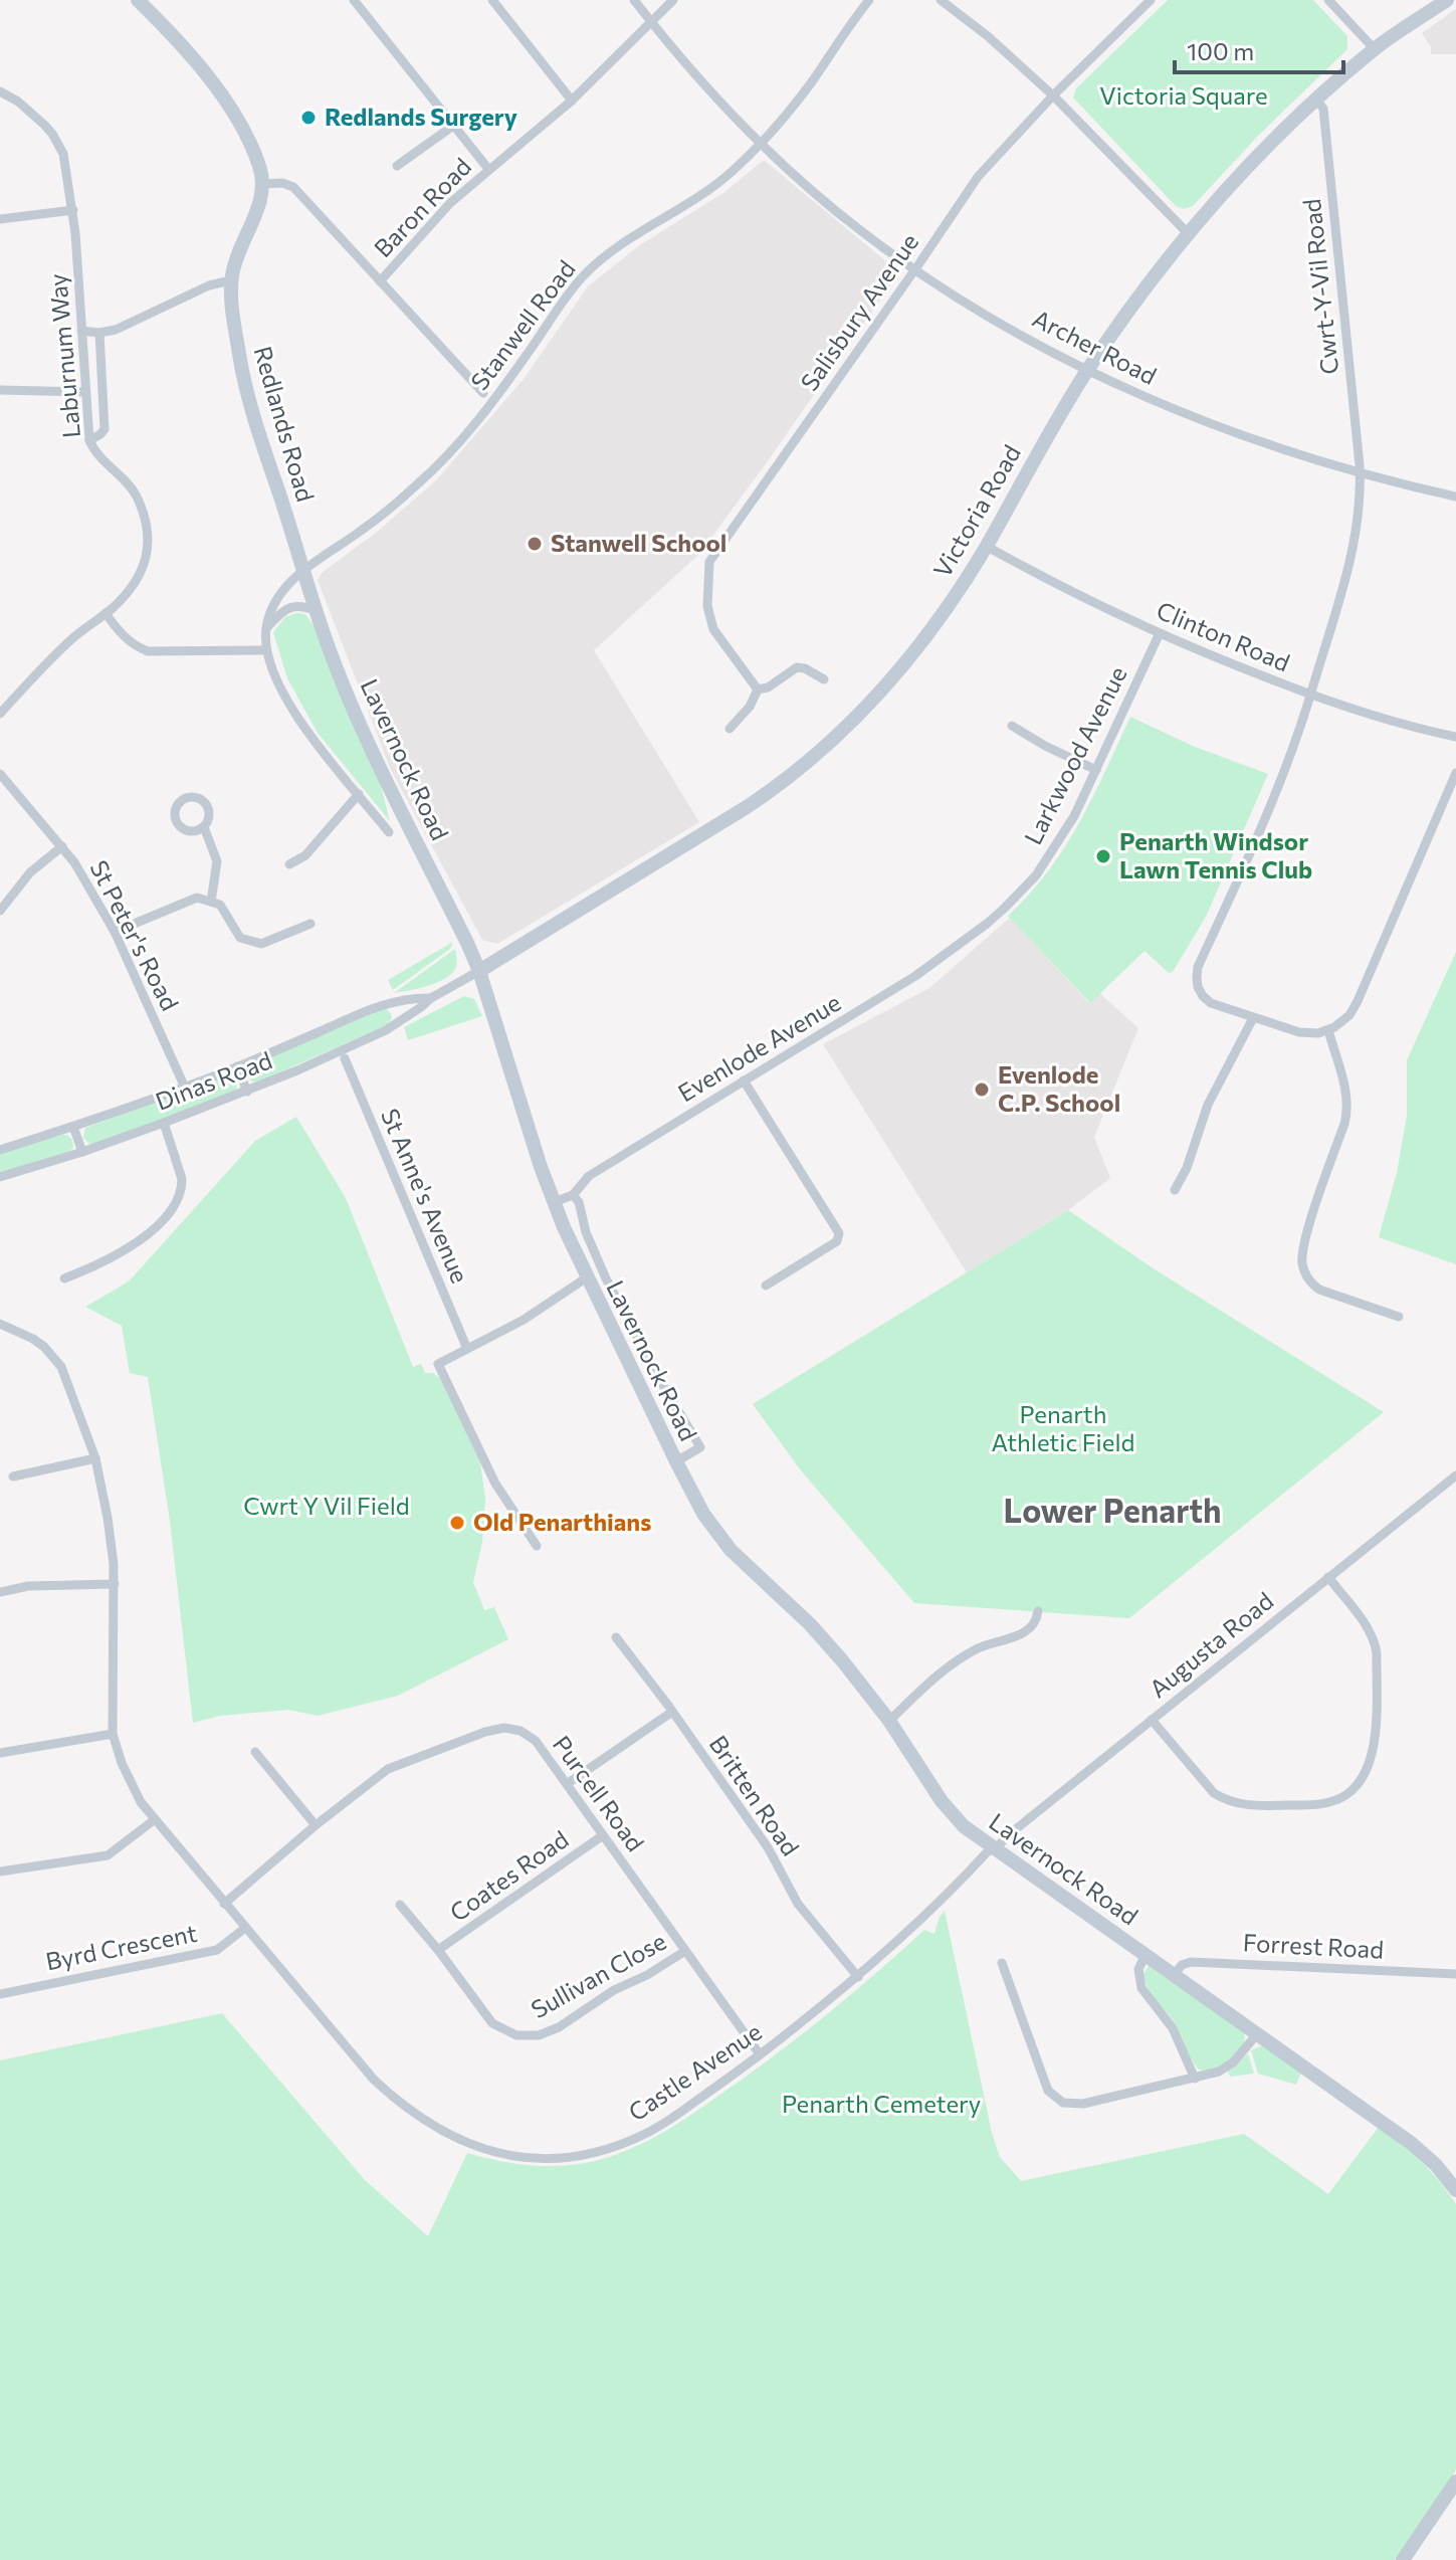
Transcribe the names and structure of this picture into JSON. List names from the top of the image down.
{
  "streets": {
    "main road": ["Redlands Road", "Victoria Road", "Lavernock Road"],
    "street": [
      "Baron Road",
      "Cwrt-Y-Vil Road",
      "Salisbury Avenue",
      "Stanwell Road",
      "Archer Road",
      "Laburnum Way",
      "Clinton Road",
      "Larkwood Avenue",
      "St Peter's Road",
      "Evenlode Avenue",
      "Dinas Road",
      "St Anne's Avenue",
      "Augusta Road",
      "Purcell Road",
      "Britten Road",
      "Coates Road",
      "Forrest Road",
      "Byrd Crescent",
      "Sullivan Close",
      "Castle Avenue"
    ]
  },
  "crossings": [
    ["Baron Road", "Archer Road"],
    ["Cwrt-Y-Vil Road", "Archer Road"],
    ["Cwrt-Y-Vil Road", "Victoria Road"],
    ["Cwrt-Y-Vil Road", "Clinton Road"],
    ["Salisbury Avenue", "Archer Road"],
    ["Stanwell Road", "Archer Road"],
    ["Stanwell Road", "Redlands Road"],
    ["Stanwell Road", "Lavernock Road"],
    ["Archer Road", "Victoria Road"],
    ["Redlands Road", "Lavernock Road"],
    ["Victoria Road", "Clinton Road"],
    ["Victoria Road", "Lavernock Road"],
    ["Victoria Road", "Dinas Road"],
    ["Clinton Road", "Larkwood Avenue"],
    ["Larkwood Avenue", "Evenlode Avenue"],
    ["Lavernock Road", "Evenlode Avenue"],
    ["Lavernock Road", "Dinas Road"],
    ["Lavernock Road", "Augusta Road"],
    ["Lavernock Road", "Forrest Road"],
    ["Lavernock Road", "Castle Avenue"],
    ["St Peter's Road", "Dinas Road"],
    ["Augusta Road", "Castle Avenue"],
    ["Purcell Road", "Coates Road"],
    ["Purcell Road", "Sullivan Close"],
    ["Purcell Road", "Castle Avenue"],
    ["Britten Road", "Castle Avenue"],
    ["Coates Road", "Sullivan Close"],
    ["Byrd Crescent", "Castle Avenue"]
  ],
  "districts": ["Lower Penarth"],
  "parks": [
    "Victoria Square",
    "Penarth Athletic Field",
    "Cwrt Y Vil Field",
    "Penarth Cemetery"
  ],
  "places": [
    "Redlands Surgery",
    "Stanwell School",
    "Penarth Windsor Lawn Tennis Club",
    "Evenlode C.P. School",
    "Old Penarthians"
  ],
  "scale_bar": "100 m"
}
